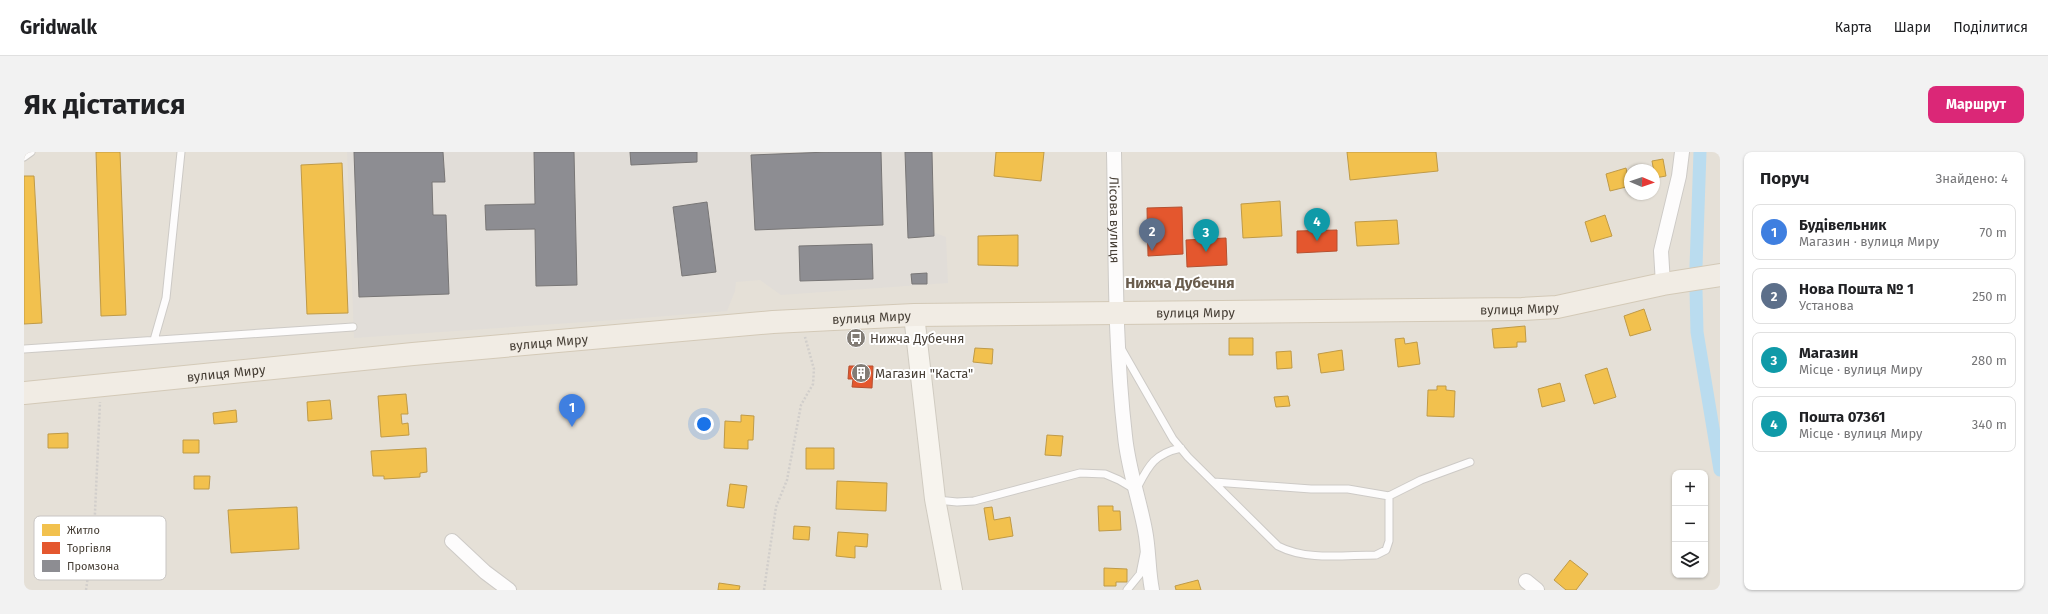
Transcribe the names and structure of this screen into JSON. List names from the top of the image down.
{
  "streets": {
    "main road": ["вулиця Миру"],
    "street": ["Лісова вулиця"]
  },
  "crossings": [
    ["Лісова вулиця", "вулиця Миру"]
  ],
  "districts": ["Нижча Дубечня"],
  "places": {
    "bus stop": ["Нижча Дубечня"],
    "building": ["Магазин \"Каста\""]
  },
  "legend": ["Житло", "Торгівля", "Промзона"],
  "north": "right",
  "page": {
    "header": "Gridwalk",
    "nav": ["Карта", "Шари", "Поділитися"],
    "buttons": "Маршрут",
    "title": "Як дістатися",
    "heading": ["Поруч", "Знайдено: 4"],
    "list": [
      {
        "mark": "1",
        "name": "Будівельник",
        "note": "Магазин · вулиця Миру",
        "value": "70 m"
      },
      {
        "mark": "2",
        "name": "Нова Пошта № 1",
        "note": "Установа",
        "value": "250 m"
      },
      {
        "mark": "3",
        "name": "Магазин",
        "note": "Місце · вулиця Миру",
        "value": "280 m"
      },
      {
        "mark": "4",
        "name": "Пошта 07361",
        "note": "Місце · вулиця Миру",
        "value": "340 m"
      }
    ],
    "pins": [
      "4",
      "2",
      "3",
      "1"
    ],
    "map_buttons": ["+", "−"]
  }
}
